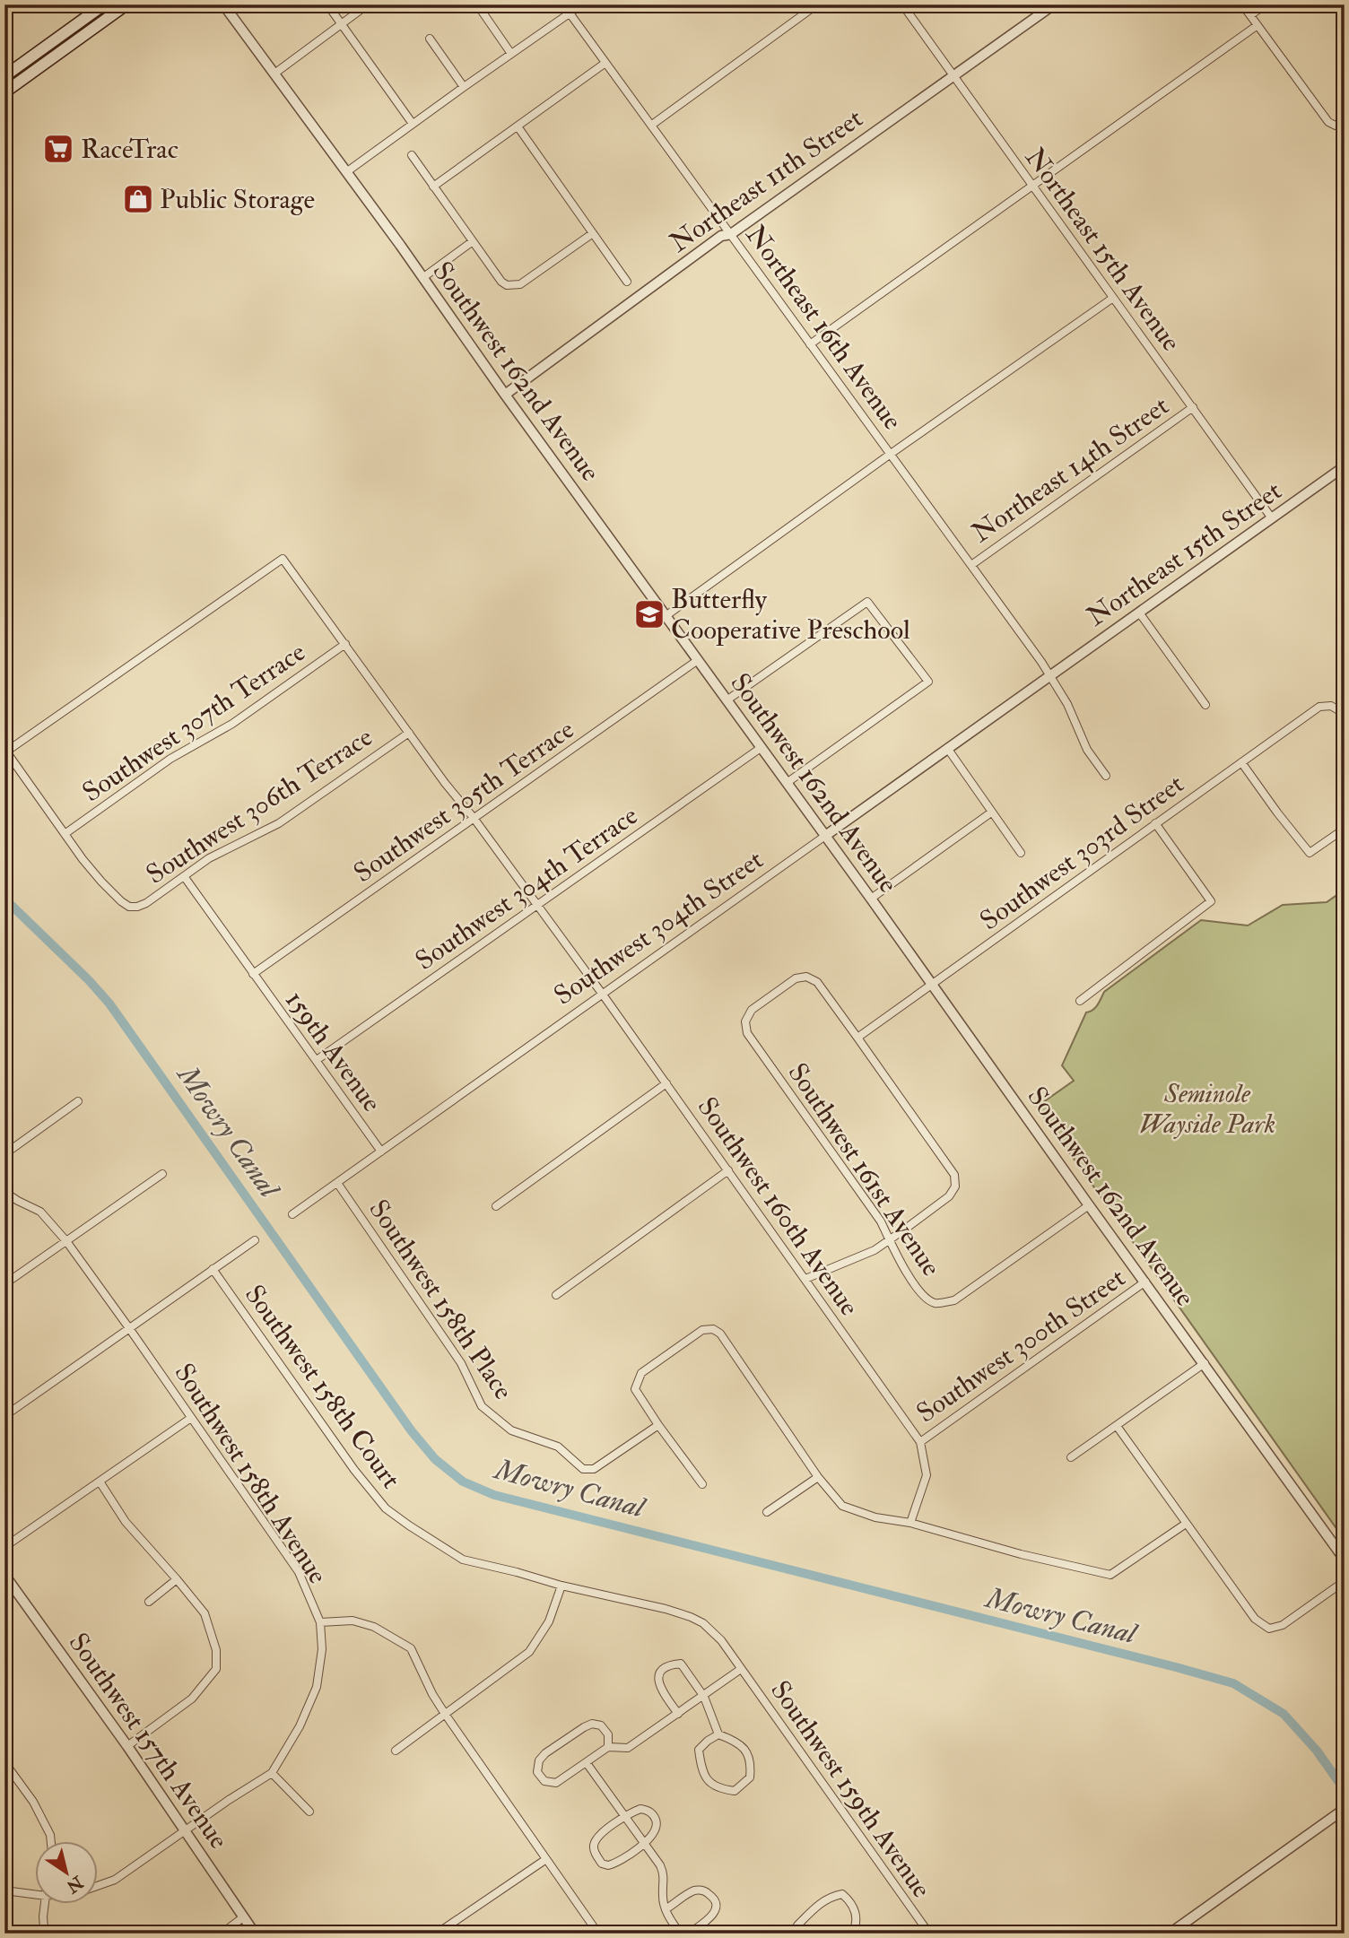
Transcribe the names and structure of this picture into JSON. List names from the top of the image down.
{
  "streets": {
    "street": [
      "Northeast 11th Street",
      "Northeast 15th Avenue",
      "Northeast 16th Avenue",
      "Southwest 162nd Avenue",
      "Northeast 14th Street",
      "Northeast 15th Street",
      "Southwest 307th Terrace",
      "Southwest 305th Terrace",
      "Southwest 306th Terrace",
      "Southwest 303rd Street",
      "Southwest 304th Terrace",
      "Southwest 304th Street",
      "159th Avenue",
      "Southwest 161st Avenue",
      "Southwest 160th Avenue",
      "Southwest 158th Place",
      "Southwest 300th Street",
      "Southwest 158th Court",
      "Southwest 158th Avenue",
      "Southwest 157th Avenue",
      "Southwest 159th Avenue"
    ]
  },
  "crossings": [
    ["Northeast 11th Street", "Northeast 15th Avenue"],
    ["Northeast 11th Street", "Northeast 16th Avenue"],
    ["Northeast 11th Street", "Southwest 162nd Avenue"],
    ["Northeast 15th Avenue", "Northeast 14th Street"],
    ["Northeast 15th Avenue", "Northeast 15th Street"],
    ["Northeast 16th Avenue", "Northeast 14th Street"],
    ["Northeast 16th Avenue", "Northeast 15th Street"],
    ["Northeast 16th Avenue", "Southwest 304th Street"],
    ["Southwest 162nd Avenue", "Southwest 305th Terrace"],
    ["Southwest 162nd Avenue", "Southwest 303rd Street"],
    ["Southwest 162nd Avenue", "Southwest 304th Terrace"],
    ["Southwest 162nd Avenue", "Southwest 304th Street"],
    ["Southwest 162nd Avenue", "Southwest 161st Avenue"],
    ["Southwest 162nd Avenue", "Southwest 300th Street"],
    ["Northeast 15th Street", "Southwest 304th Street"],
    ["Southwest 307th Terrace", "Southwest 306th Terrace"],
    ["Southwest 305th Terrace", "159th Avenue"],
    ["Southwest 305th Terrace", "Southwest 160th Avenue"],
    ["Southwest 303rd Street", "Southwest 161st Avenue"],
    ["Southwest 304th Terrace", "159th Avenue"],
    ["Southwest 304th Terrace", "Southwest 160th Avenue"],
    ["Southwest 304th Street", "159th Avenue"],
    ["Southwest 304th Street", "Southwest 160th Avenue"],
    ["Southwest 304th Street", "Southwest 158th Place"],
    ["Southwest 160th Avenue", "Southwest 300th Street"],
    ["Southwest 158th Court", "Southwest 159th Avenue"]
  ],
  "water": ["Mowry Canal"],
  "parks": ["Seminole Wayside Park"],
  "places": {
    "supermarket": ["RaceTrac"],
    "shop": ["Public Storage"],
    "school or university": ["Butterfly Cooperative Preschool"]
  },
  "north": "bottom right"
}
